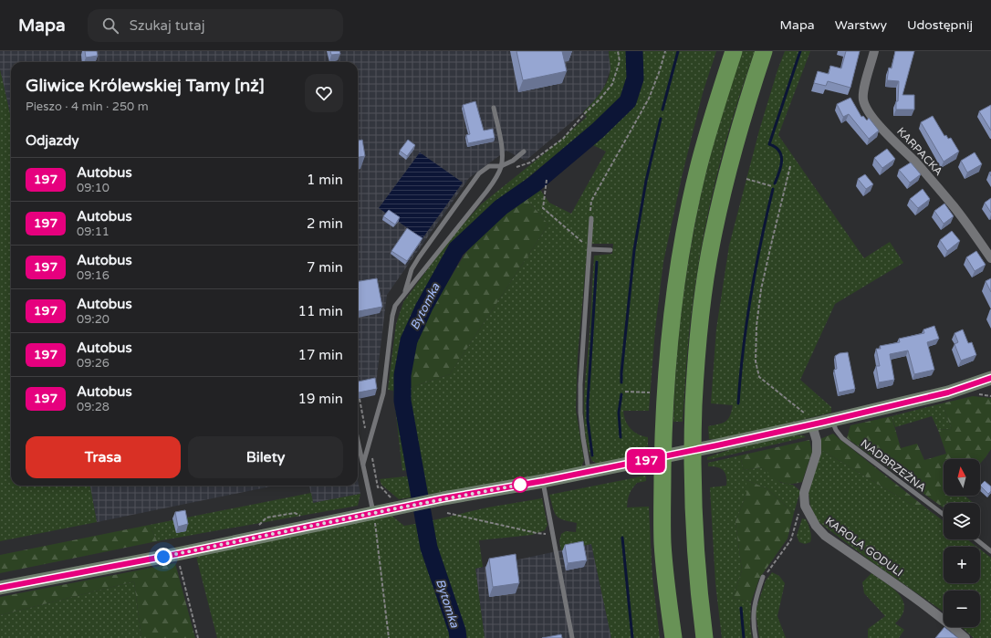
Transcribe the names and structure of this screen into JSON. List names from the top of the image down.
{
  "streets": {
    "street": ["KARPACKA", "KAROLA GODULI"],
    "lane": ["NADBRZEŻNA"]
  },
  "water": ["Bytomka"],
  "lines": ["bus line 197"],
  "north": "top",
  "page": {
    "header": "Mapa",
    "search": "Szukaj tutaj",
    "nav": ["Mapa", "Warstwy", "Udostępnij"],
    "on_map": "197",
    "heading": [
      ["Gliwice Królewskiej Tamy [nż]", "Pieszo · 4 min · 250 m"],
      "Odjazdy"
    ],
    "list": [
      {
        "mark": "197",
        "name": "Autobus",
        "note": "09:10",
        "value": "1 min"
      },
      {
        "mark": "197",
        "name": "Autobus",
        "note": "09:11",
        "value": "2 min"
      },
      {
        "mark": "197",
        "name": "Autobus",
        "note": "09:16",
        "value": "7 min"
      },
      {
        "mark": "197",
        "name": "Autobus",
        "note": "09:20",
        "value": "11 min"
      },
      {
        "mark": "197",
        "name": "Autobus",
        "note": "09:26",
        "value": "17 min"
      },
      {
        "mark": "197",
        "name": "Autobus",
        "note": "09:28",
        "value": "19 min"
      }
    ],
    "buttons": ["Trasa", "Bilety"],
    "map_buttons": ["+", "−"]
  }
}
